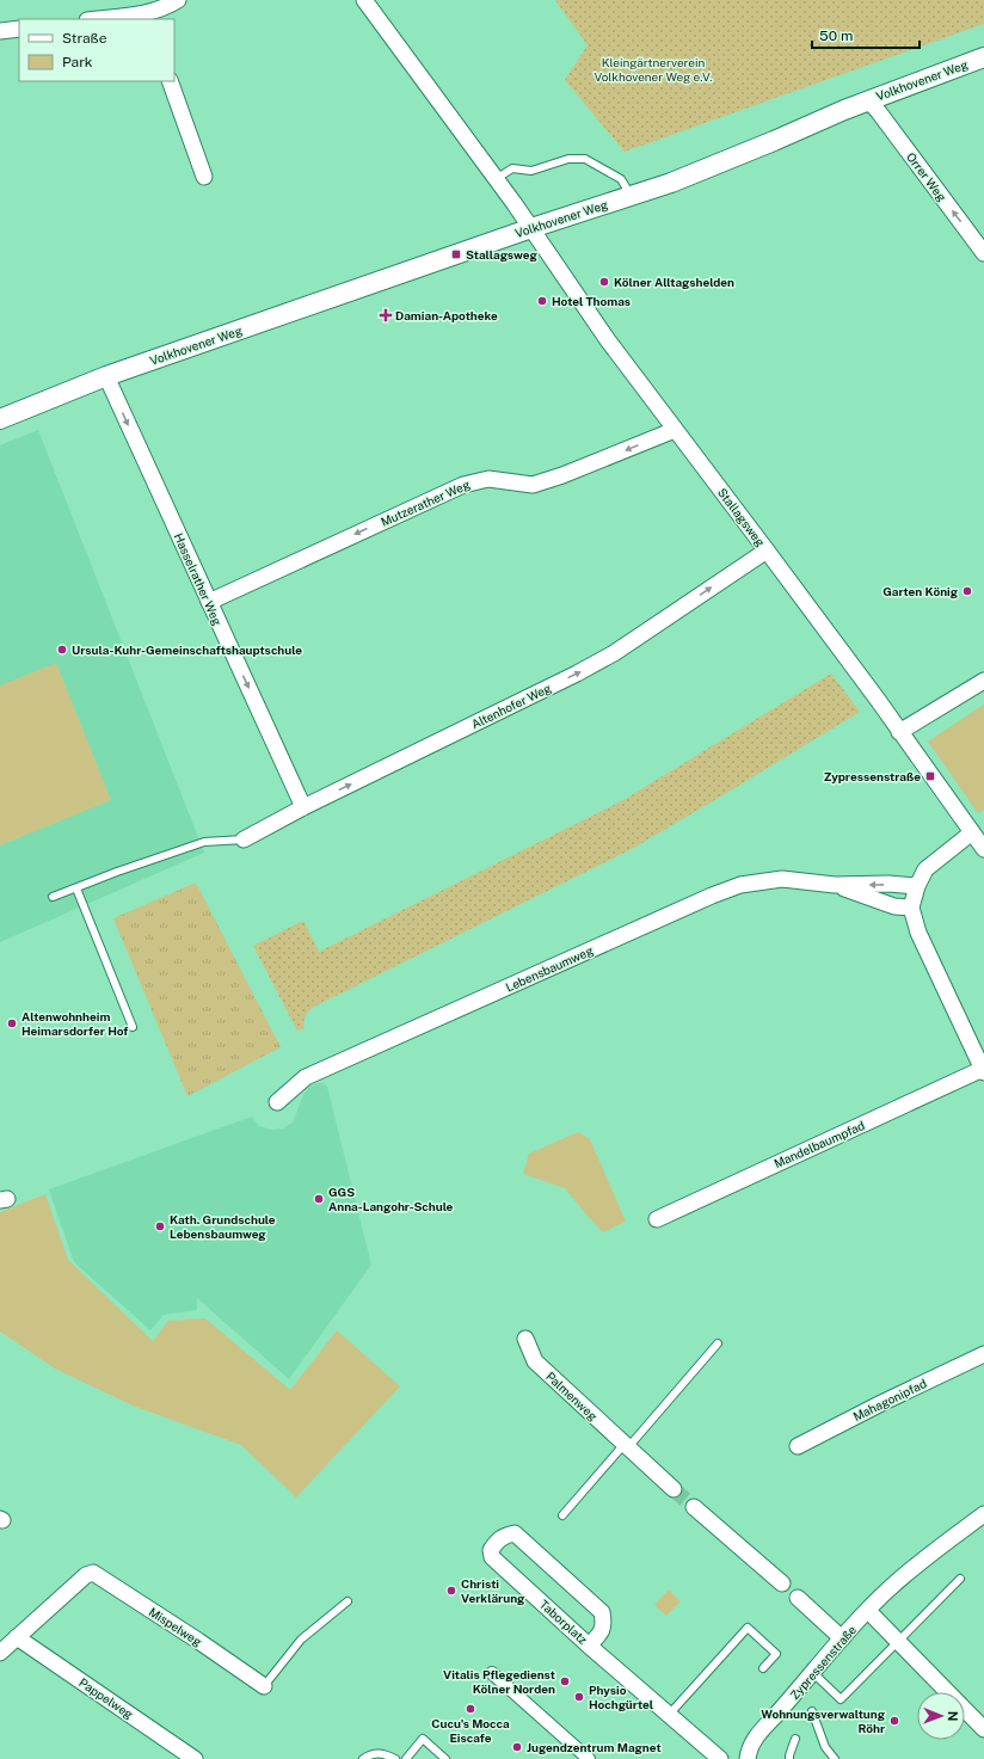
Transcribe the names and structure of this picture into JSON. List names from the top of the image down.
{
  "streets": {
    "street": [
      "Volkhovener Weg",
      "Orrer Weg",
      "Mutzerather Weg",
      "Stallagsweg",
      "Hasselrather Weg",
      "Altenhofer Weg",
      "Lebensbaumweg",
      "Mandelbaumpfad",
      "Palmenweg",
      "Mahagonipfad",
      "Taborplatz",
      "Mispelweg",
      "Zypressenstraße",
      "Pappelweg"
    ]
  },
  "crossings": [
    ["Volkhovener Weg", "Orrer Weg"],
    ["Volkhovener Weg", "Stallagsweg"],
    ["Volkhovener Weg", "Hasselrather Weg"],
    ["Mutzerather Weg", "Stallagsweg"],
    ["Mutzerather Weg", "Hasselrather Weg"],
    ["Stallagsweg", "Altenhofer Weg"],
    ["Hasselrather Weg", "Altenhofer Weg"],
    ["Mispelweg", "Pappelweg"]
  ],
  "one_way": [
    "Orrer Weg",
    "Mutzerather Weg",
    "Hasselrather Weg",
    "Altenhofer Weg"
  ],
  "parks": ["Kleingärtnerverein Volkhovener Weg e.V."],
  "places": {
    "transit": ["Stallagsweg", "Zypressenstraße"],
    "other": [
      "Kölner Alltagshelden",
      "Hotel Thomas",
      "Garten König",
      "Ursula-Kuhr-Gemeinschaftshauptschule",
      "Altenwohnheim Heimarsdorfer Hof",
      "GGS Anna-Langohr-Schule",
      "Kath. Grundschule Lebensbaumweg",
      "Christi Verklärung",
      "Vitalis Pflegedienst Kölner Norden",
      "Physio Hochgürtel",
      "Cucu's Mocca Eiscafe",
      "Wohnungsverwaltung Röhr",
      "Jugendzentrum Magnet"
    ],
    "health": ["Damian-Apotheke"]
  },
  "legend": ["Straße", "Park"],
  "scale_bar": "50 m",
  "north": "right"
}
